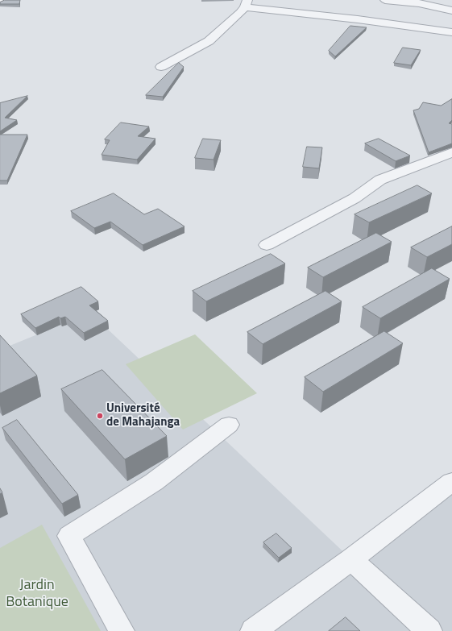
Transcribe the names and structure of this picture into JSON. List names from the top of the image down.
{
  "parks": ["Jardin Botanique"],
  "places": ["Université de Mahajanga"]
}
